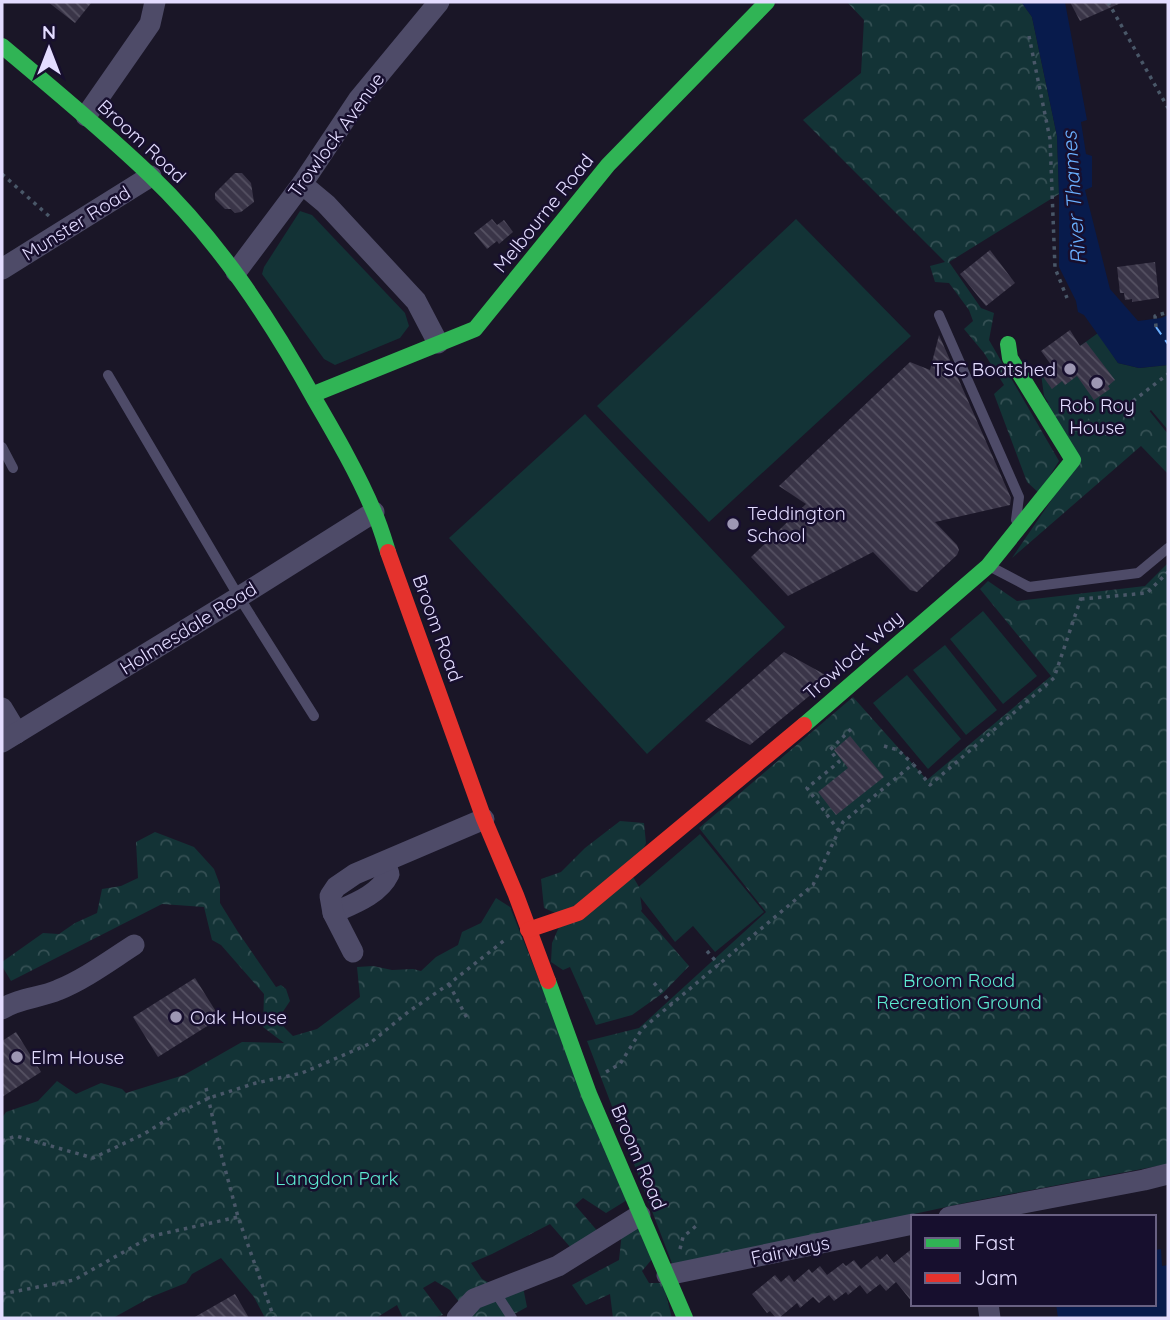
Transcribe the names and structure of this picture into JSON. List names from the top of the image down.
{
  "streets": {
    "street": [
      "Trowlock Avenue",
      "Broom Road",
      "Melbourne Road",
      "Munster Road",
      "Holmesdale Road",
      "Trowlock Way",
      "Fairways"
    ]
  },
  "crossings": [
    ["Trowlock Avenue", "Broom Road"],
    ["Broom Road", "Melbourne Road"],
    ["Broom Road", "Munster Road"],
    ["Broom Road", "Holmesdale Road"],
    ["Broom Road", "Trowlock Way"],
    ["Broom Road", "Fairways"]
  ],
  "water": ["River Thames"],
  "parks": ["Broom Road Recreation Ground", "Langdon Park"],
  "places": [
    "TSC Boatshed",
    "Rob Roy House",
    "Teddington School",
    "Oak House",
    "Elm House"
  ],
  "legend": ["Fast", "Jam"],
  "north": "top"
}
